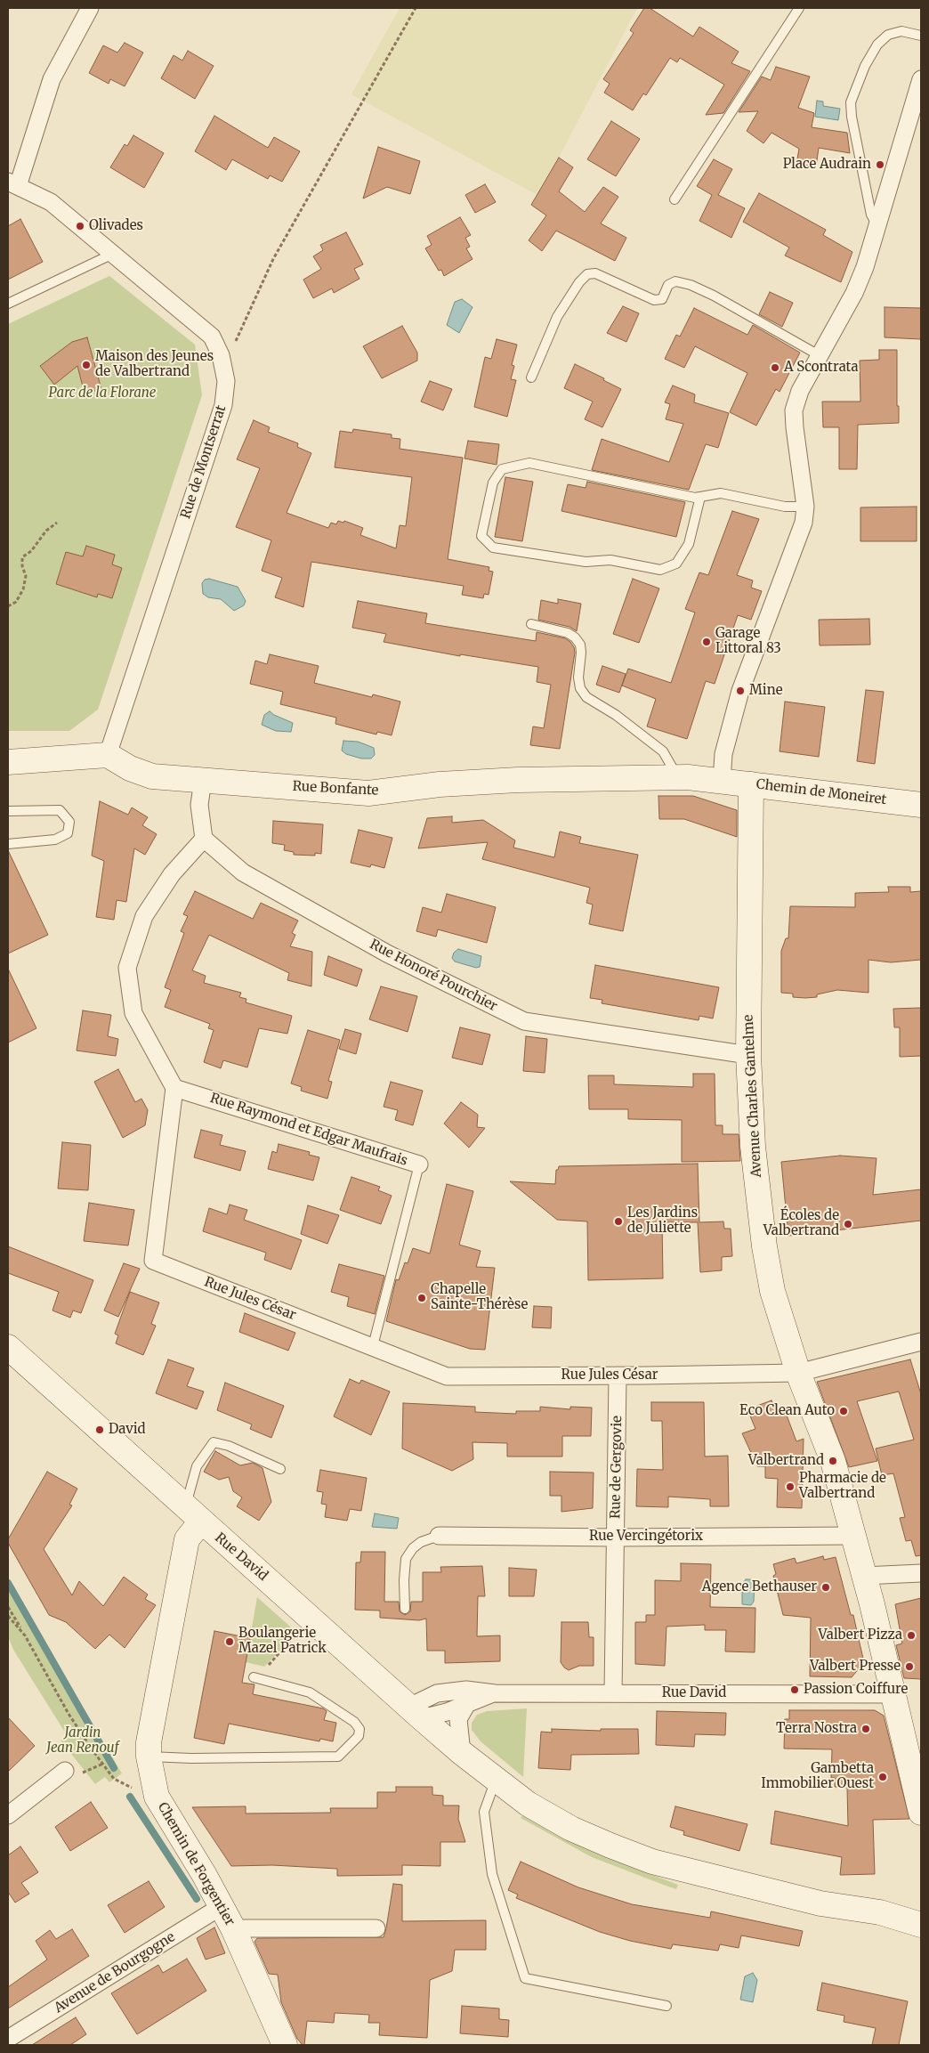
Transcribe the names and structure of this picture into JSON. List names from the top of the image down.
{
  "streets": {
    "main road": [
      "Rue Bonfante",
      "Chemin de Moneiret",
      "Avenue Charles Gantelme",
      "Rue David",
      "Chemin de Forgentier"
    ],
    "street": [
      "Rue de Montserrat",
      "Rue Honoré Pourchier",
      "Rue Raymond et Edgar Maufrais",
      "Rue Jules César",
      "Rue de Gergovie",
      "Rue Vercingétorix",
      "Avenue de Bourgogne"
    ]
  },
  "crossings": [
    ["Rue de Montserrat", "Rue Bonfante"],
    ["Rue Bonfante", "Chemin de Moneiret"],
    ["Chemin de Moneiret", "Avenue Charles Gantelme"],
    ["Rue Honoré Pourchier", "Avenue Charles Gantelme"],
    ["Avenue Charles Gantelme", "Rue Jules César"],
    ["Avenue Charles Gantelme", "Rue Vercingétorix"],
    ["Avenue Charles Gantelme", "Rue David"],
    ["Rue Raymond et Edgar Maufrais", "Rue Jules César"],
    ["Rue Jules César", "Rue de Gergovie"],
    ["Rue de Gergovie", "Rue Vercingétorix"],
    ["Rue de Gergovie", "Rue David"],
    ["Rue David", "Chemin de Forgentier"],
    ["Chemin de Forgentier", "Avenue de Bourgogne"]
  ],
  "parks": ["Parc de la Florane", "Jardin Jean Renouf"],
  "places": [
    "Place Audrain",
    "Olivades",
    "Maison des Jeunes de Valbertrand",
    "A Scontrata",
    "Garage Littoral 83",
    "Mine",
    "Les Jardins de Juliette",
    "Écoles de Valbertrand",
    "Chapelle Sainte-Thérèse",
    "Eco Clean Auto",
    "David",
    "Valbertrand",
    "Pharmacie de Valbertrand",
    "Agence Bethauser",
    "Valbert Pizza",
    "Boulangerie Mazel Patrick",
    "Valbert Presse",
    "Passion Coiffure",
    "Terra Nostra",
    "Gambetta Immobilier Ouest"
  ]
}
